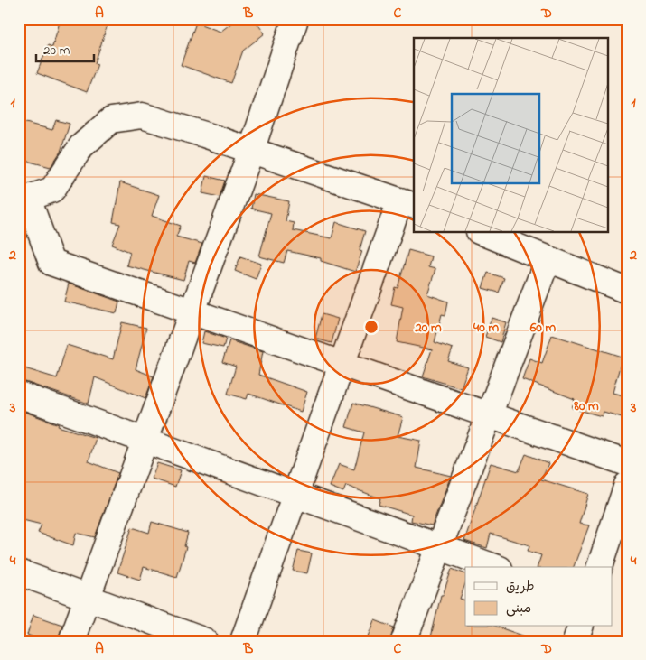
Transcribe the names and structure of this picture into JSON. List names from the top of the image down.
{
  "legend": ["طريق", "مبنى"],
  "scale_bar": "20 m",
  "grid": {
    "columns": [
      "A",
      "B",
      "C",
      "D"
    ],
    "rows": [
      "1",
      "2",
      "3",
      "4"
    ]
  },
  "rings": [
    "20 m",
    "40 m",
    "60 m",
    "80 m"
  ]
}
